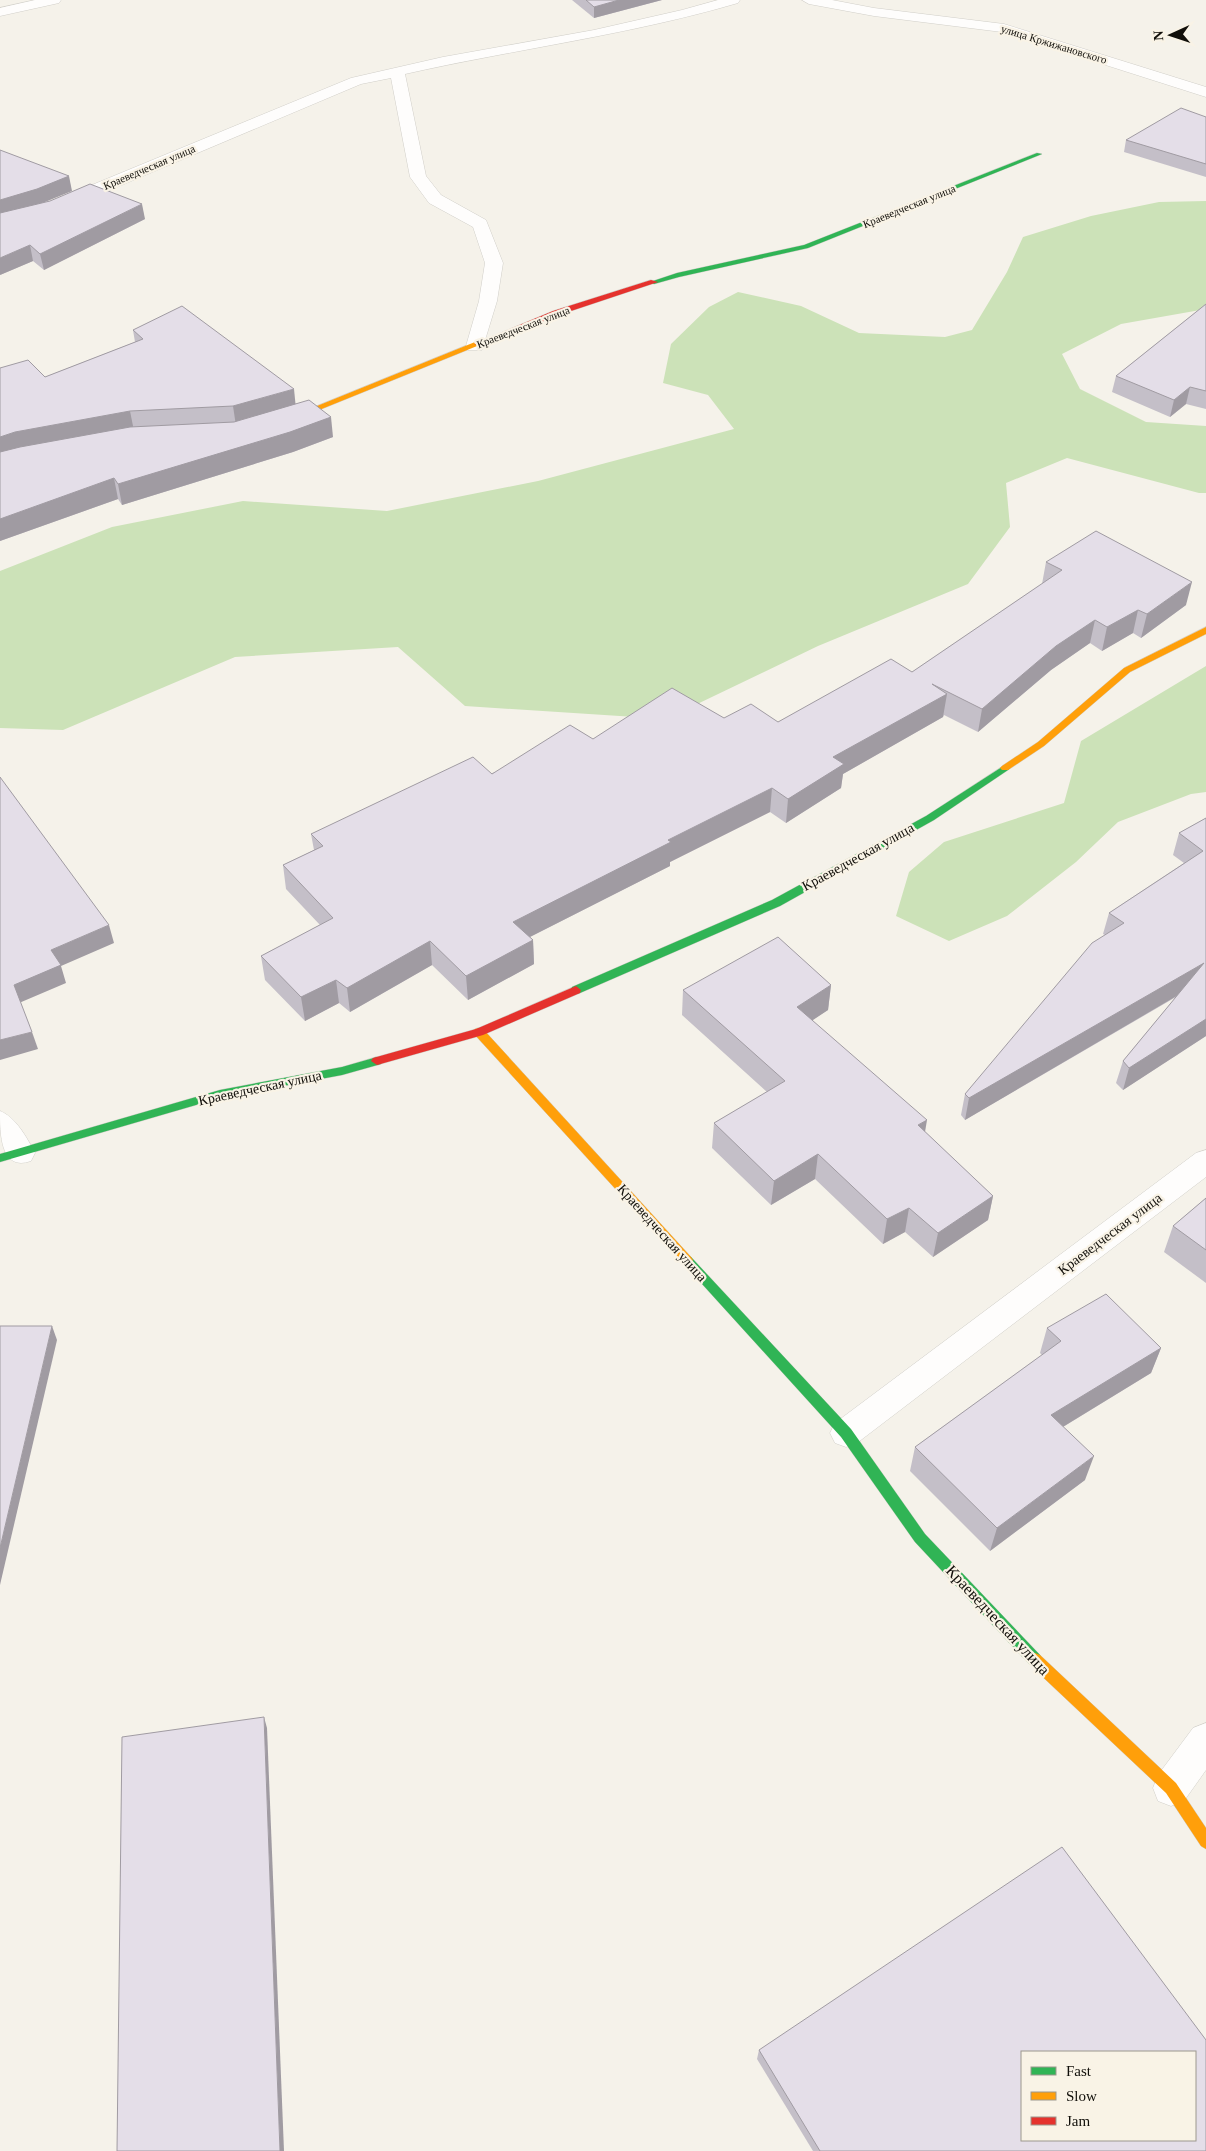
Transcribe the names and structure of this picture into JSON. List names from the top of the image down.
{
  "streets": {
    "street": ["улица Кржижановского", "Краеведческая улица"]
  },
  "legend": ["Fast", "Slow", "Jam"],
  "north": "left"
}
